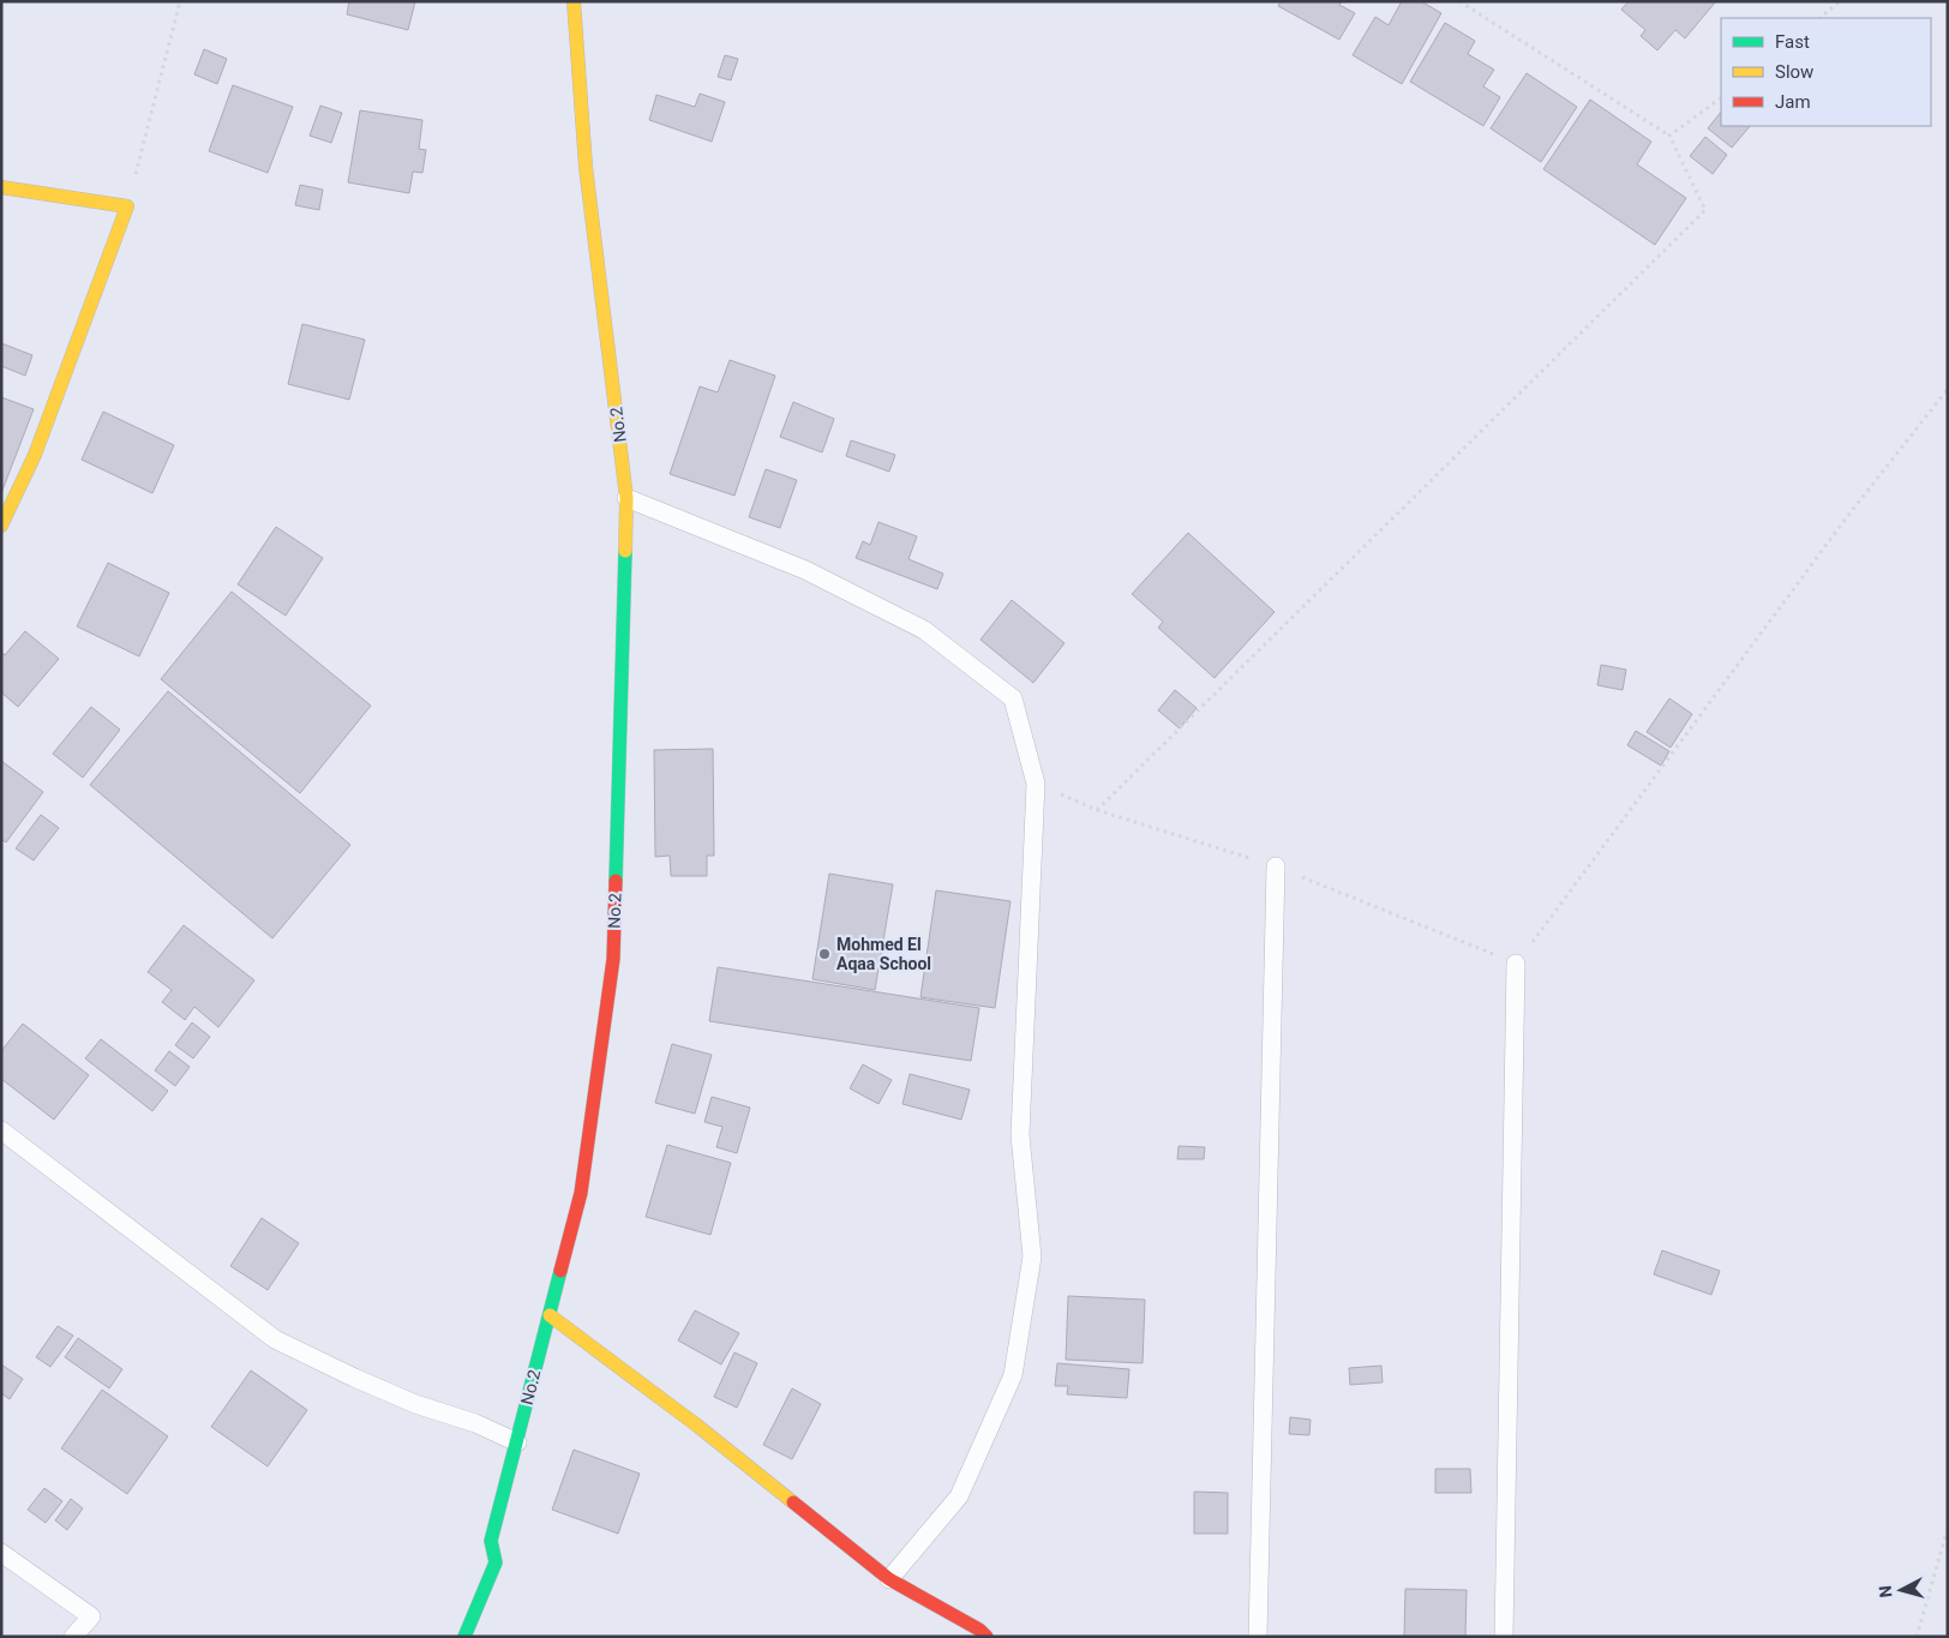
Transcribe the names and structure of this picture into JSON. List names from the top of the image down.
{
  "streets": {
    "street": ["No.2"]
  },
  "places": ["Mohmed El Aqaa School"],
  "legend": ["Fast", "Slow", "Jam"],
  "north": "left"
}
